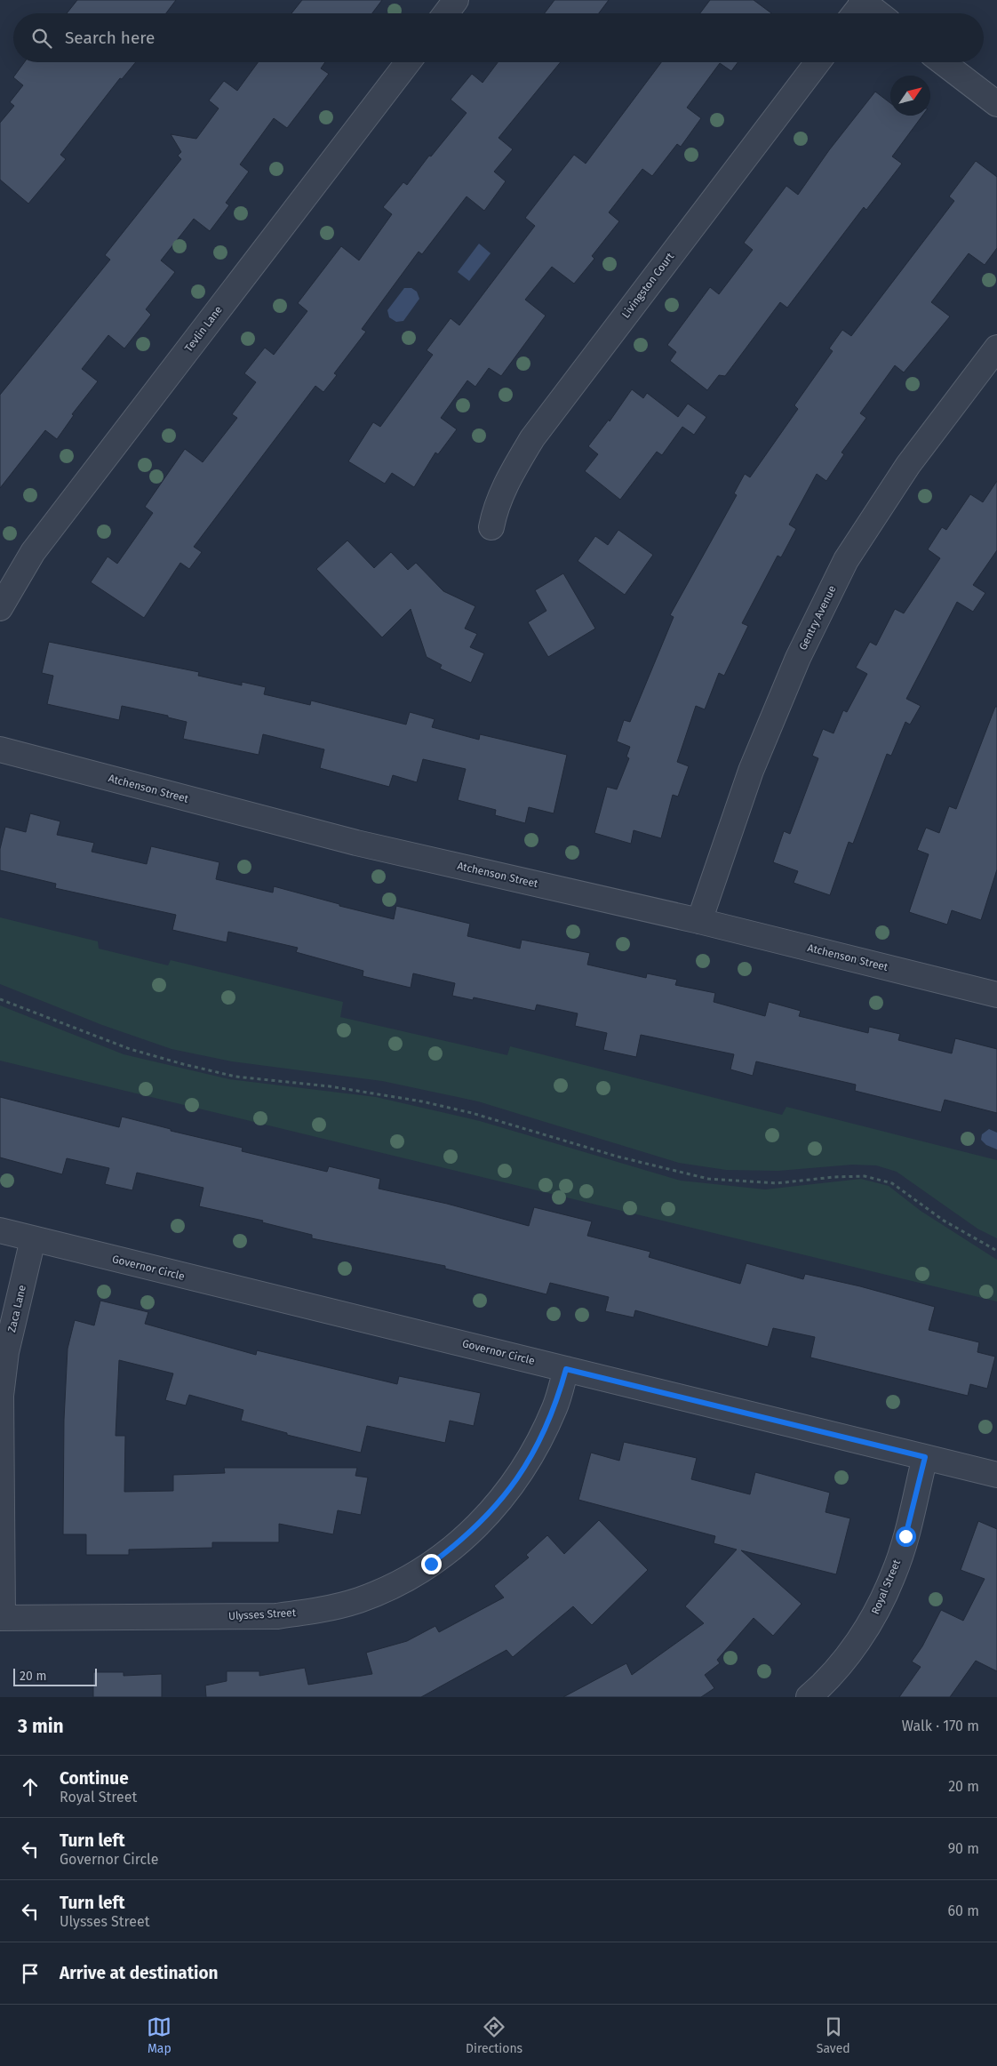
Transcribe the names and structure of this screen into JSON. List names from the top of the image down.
{
  "streets": {
    "street": [
      "Livingston Court",
      "Tevlin Lane",
      "Gentry Avenue",
      "Atchenson Street",
      "Governor Circle",
      "Zaca Lane",
      "Royal Street",
      "Ulysses Street"
    ]
  },
  "crossings": [
    ["Gentry Avenue", "Atchenson Street"],
    ["Governor Circle", "Zaca Lane"],
    ["Governor Circle", "Royal Street"],
    ["Governor Circle", "Ulysses Street"],
    ["Zaca Lane", "Ulysses Street"]
  ],
  "scale_bar": "20 m",
  "north": "top right",
  "page": {
    "search": "Search here",
    "scale": "20 m",
    "heading": ["3 min", "Walk · 170 m"],
    "list": [
      ["Continue", "Royal Street", "20 m"],
      ["Turn left", "Governor Circle", "90 m"],
      ["Turn left", "Ulysses Street", "60 m"],
      "Arrive at destination"
    ],
    "nav": ["Map", "Directions", "Saved"]
  }
}
